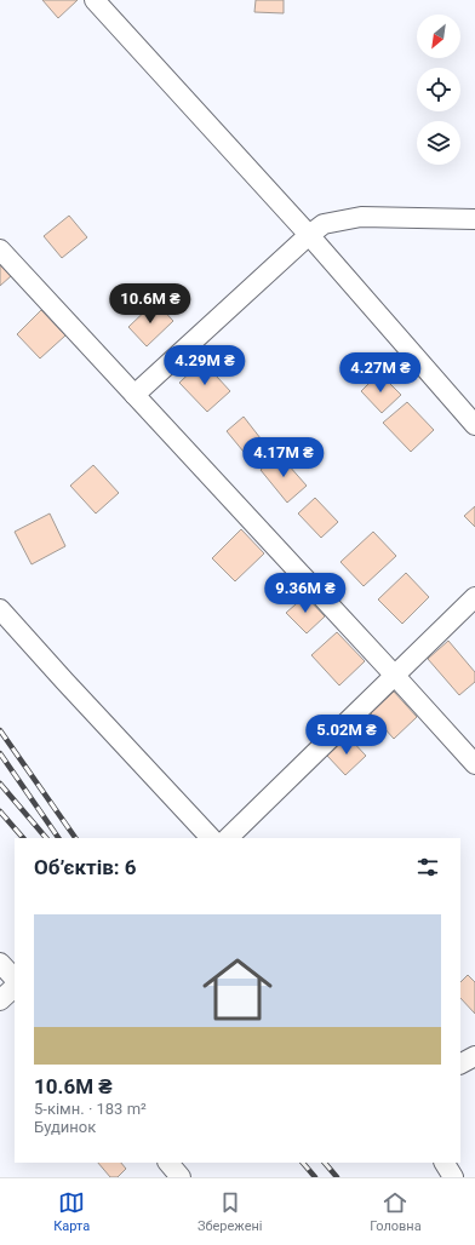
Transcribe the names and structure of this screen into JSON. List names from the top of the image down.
{
  "north": "bottom left",
  "page": {
    "price": [
      "10.6M ₴",
      "4.29M ₴",
      "4.27M ₴",
      "4.17M ₴",
      "9.36M ₴",
      "5.02M ₴"
    ],
    "heading": "Об’єктів: 6",
    "list": [
      {
        "name": "10.6M ₴",
        "note": "5-кімн. · 183 m² · Будинок"
      }
    ],
    "tabs": ["Карта", "Збережені", "Головна"]
  }
}
